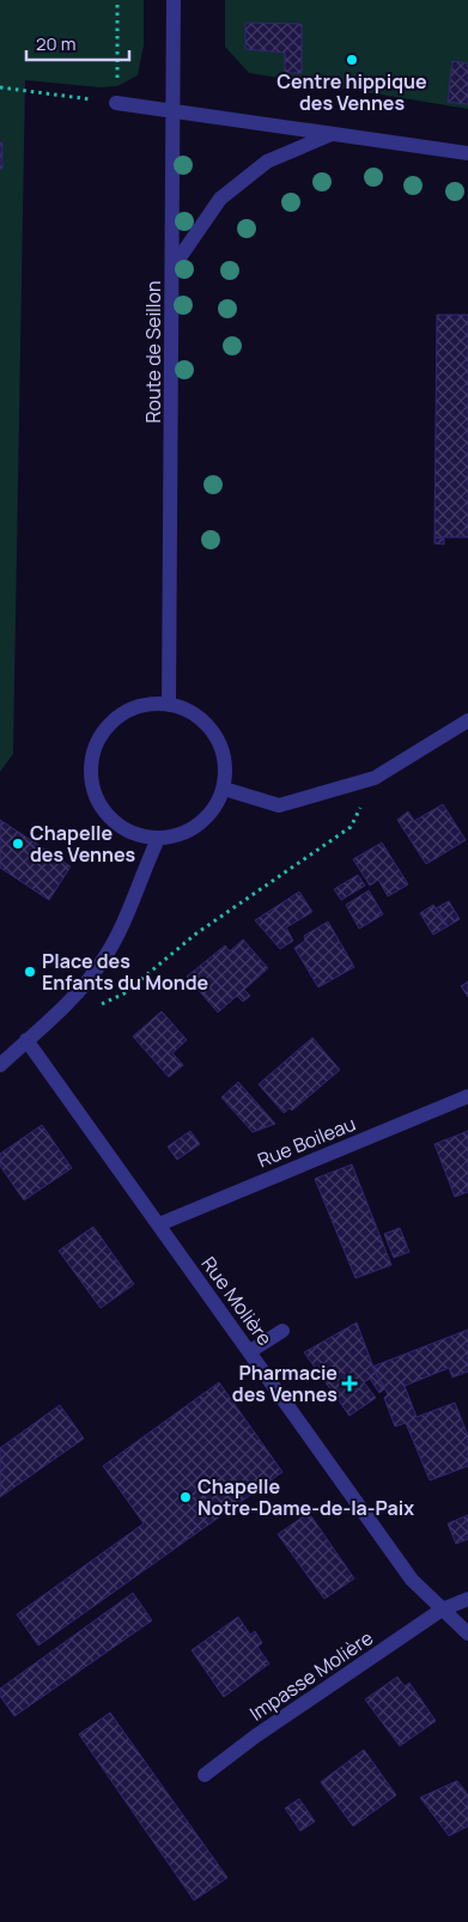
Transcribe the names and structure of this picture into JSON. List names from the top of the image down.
{
  "streets": {
    "street": [
      "Route de Seillon",
      "Rue Boileau",
      "Rue Molière",
      "Impasse Molière"
    ]
  },
  "crossings": [
    ["Rue Boileau", "Rue Molière"],
    ["Rue Molière", "Impasse Molière"]
  ],
  "places": {
    "other": [
      "Centre hippique des Vennes",
      "Chapelle des Vennes",
      "Place des Enfants du Monde",
      "Chapelle Notre-Dame-de-la-Paix"
    ],
    "health": ["Pharmacie des Vennes"]
  },
  "scale_bar": "20 m"
}
